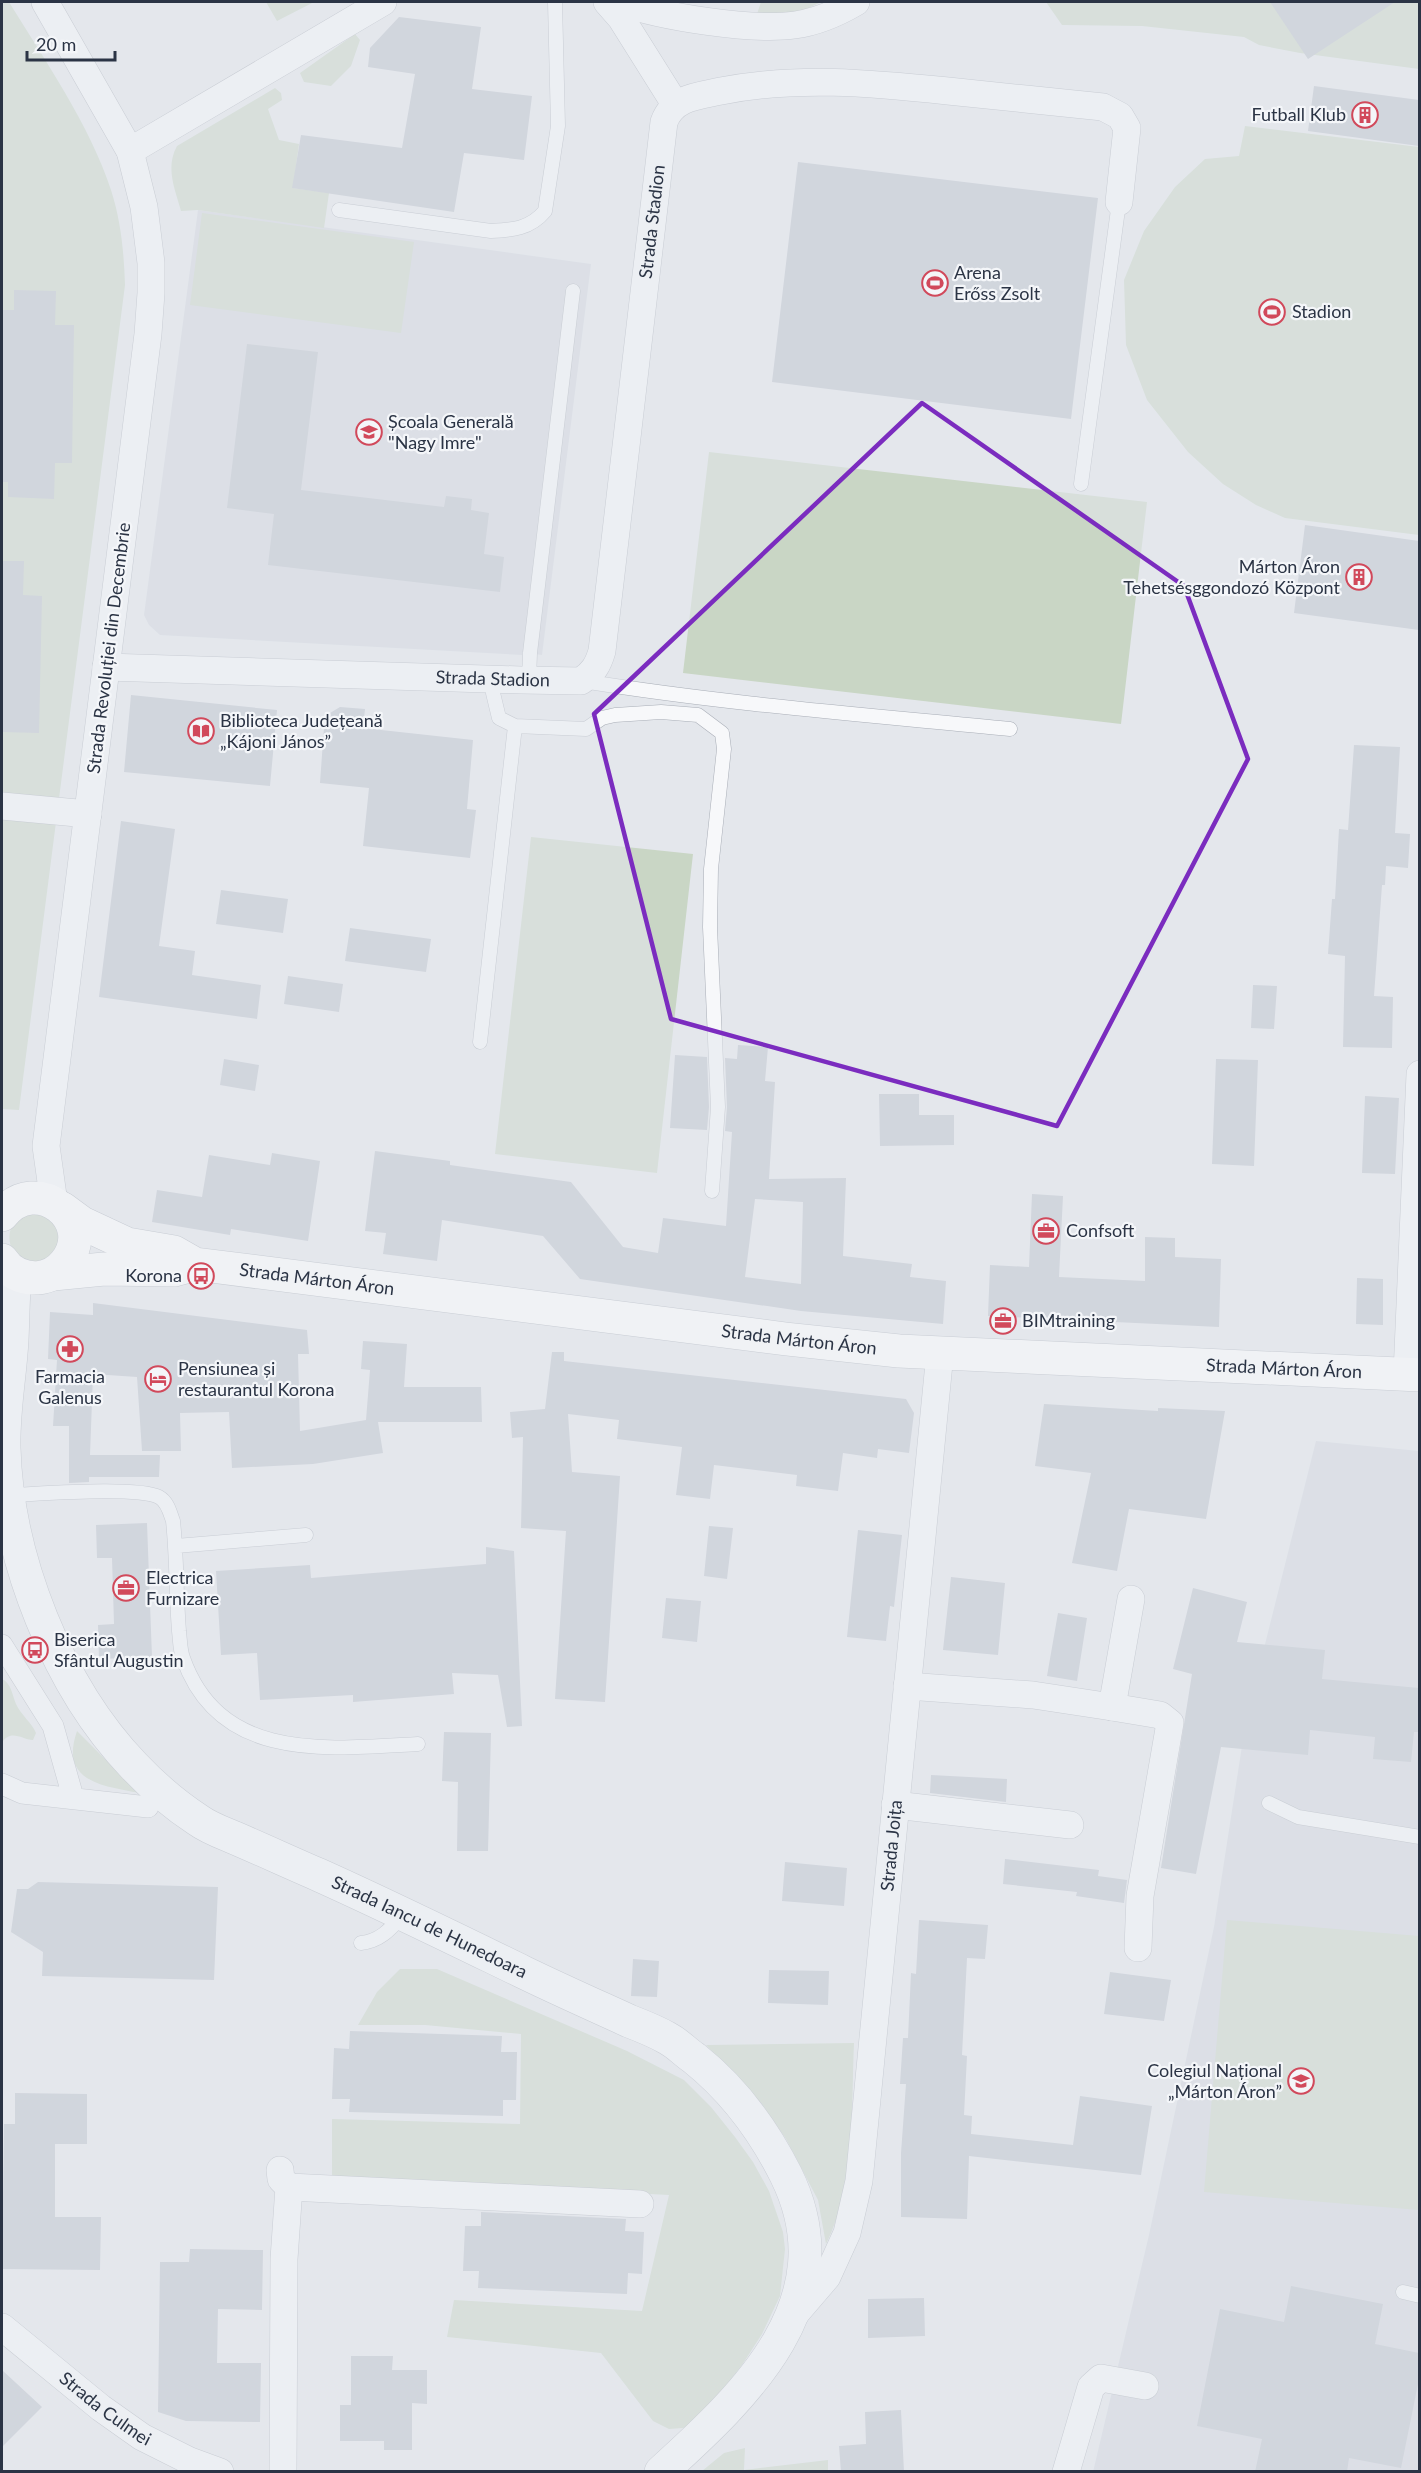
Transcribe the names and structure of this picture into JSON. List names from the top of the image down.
{
  "streets": {
    "main road": ["Strada Márton Áron"],
    "street": [
      "Strada Stadion",
      "Strada Revoluției din Decembrie",
      "Strada Joița",
      "Strada Iancu de Hunedoara",
      "Strada Culmei"
    ]
  },
  "crossings": [
    ["Strada Stadion", "Strada Revoluției din Decembrie"],
    ["Strada Revoluției din Decembrie", "Strada Márton Áron"],
    ["Strada Márton Áron", "Strada Joița"],
    ["Strada Márton Áron", "Strada Iancu de Hunedoara"],
    ["Strada Joița", "Strada Iancu de Hunedoara"]
  ],
  "places": {
    "building": ["Futball Klub", "Márton Áron Tehetsésggondozó Központ"],
    "sports": ["Arena Erőss Zsolt", "Stadion"],
    "school or university": ["Școala Generală \"Nagy Imre\"", "Colegiul Național „Márton Áron”"],
    "library": ["Biblioteca Județeană „Kájoni János”"],
    "office": ["Confsoft", "BIMtraining", "Electrica Furnizare"],
    "bus stop": ["Korona", "Biserica Sfântul Augustin"],
    "pharmacy": ["Farmacia Galenus"],
    "hotel": ["Pensiunea și restaurantul Korona"]
  },
  "scale_bar": "20 m"
}
